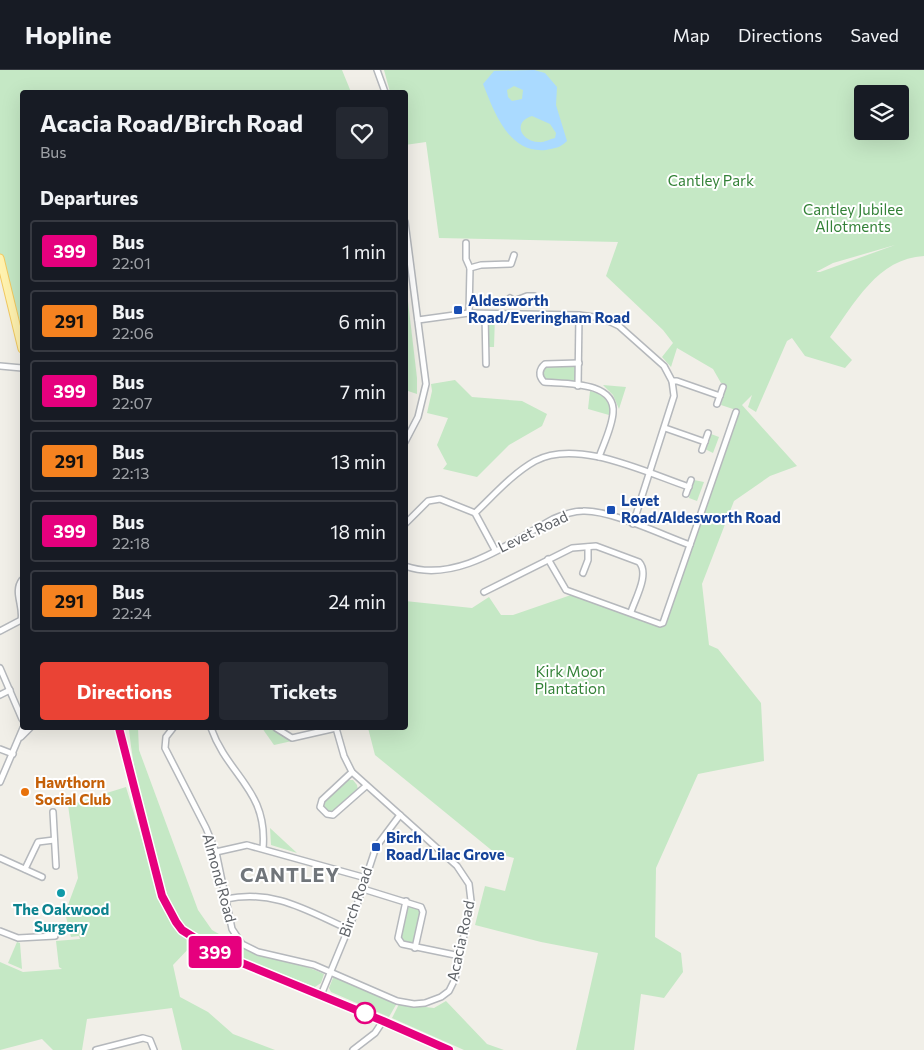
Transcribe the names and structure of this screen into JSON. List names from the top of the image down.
{
  "streets": {
    "street": [
      "Levet Road",
      "Almond Road",
      "Birch Road",
      "Acacia Road"
    ]
  },
  "crossings": [
    ["Almond Road", "Birch Road"],
    ["Almond Road", "Acacia Road"],
    ["Birch Road", "Acacia Road"]
  ],
  "districts": ["CANTLEY"],
  "parks": ["Cantley Park", "Cantley Jubilee Allotments", "Kirk Moor Plantation"],
  "places": {
    "transit": ["Aldesworth Road/Everingham Road", "Levet Road/Aldesworth Road", "Birch Road/Lilac Grove"],
    "other": ["Hawthorn Social Club", "The Oakwood Surgery"]
  },
  "lines": ["bus line 399"],
  "page": {
    "header": "Hopline",
    "nav": ["Map", "Directions", "Saved"],
    "on_map": "399",
    "heading": [
      ["Acacia Road/Birch Road", "Bus"],
      "Departures"
    ],
    "list": [
      {
        "mark": "399",
        "name": "Bus",
        "note": "22:01",
        "value": "1 min"
      },
      {
        "mark": "291",
        "name": "Bus",
        "note": "22:06",
        "value": "6 min"
      },
      {
        "mark": "399",
        "name": "Bus",
        "note": "22:07",
        "value": "7 min"
      },
      {
        "mark": "291",
        "name": "Bus",
        "note": "22:13",
        "value": "13 min"
      },
      {
        "mark": "399",
        "name": "Bus",
        "note": "22:18",
        "value": "18 min"
      },
      {
        "mark": "291",
        "name": "Bus",
        "note": "22:24",
        "value": "24 min"
      }
    ],
    "buttons": ["Directions", "Tickets"]
  }
}
